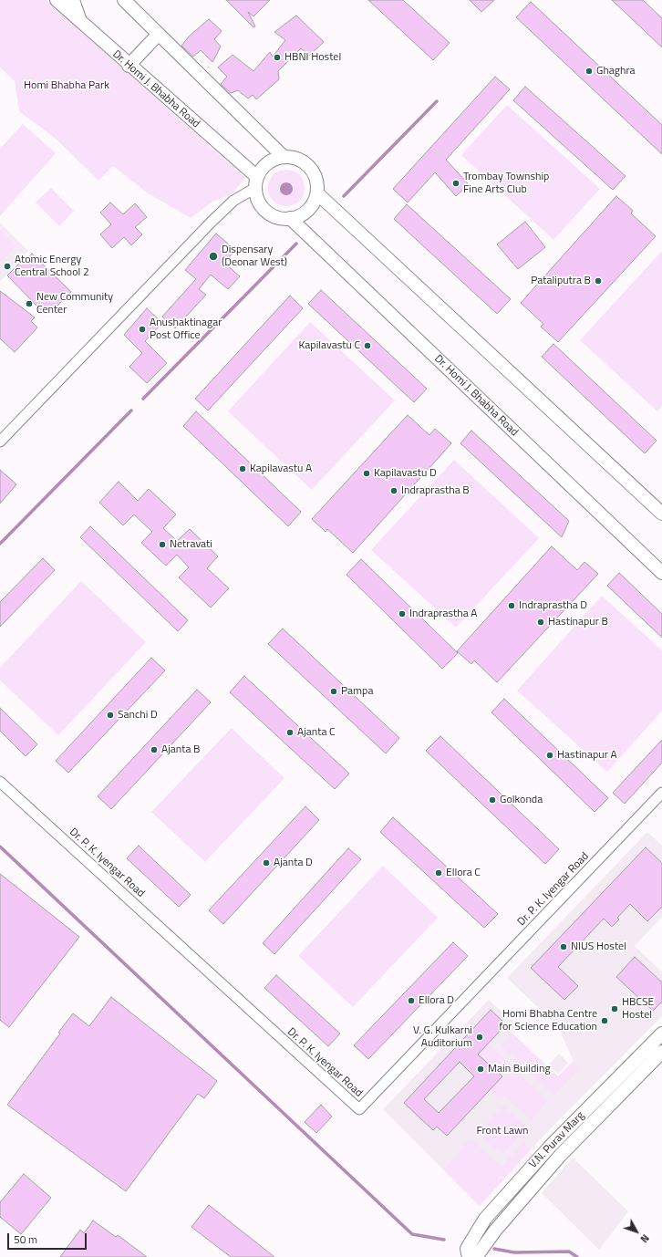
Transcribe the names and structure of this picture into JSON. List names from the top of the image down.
{
  "streets": {
    "street": ["Dr. Homi J. Bhabha Road", "Dr. P. K. Iyengar Road", "V.N. Purav Marg"]
  },
  "parks": ["Homi Bhabha Park", "Front Lawn"],
  "places": [
    "HBNI Hostel",
    "Ghaghra",
    "Trombay Township Fine Arts Club",
    "Dispensary (Deonar West)",
    "Atomic Energy Central School 2",
    "Pataliputra B",
    "New Community Center",
    "Anushaktinagar Post Office",
    "Kapilavastu C",
    "Kapilavastu A",
    "Kapilavastu D",
    "Indraprastha B",
    "Netravati",
    "Indraprastha D",
    "Indraprastha A",
    "Hastinapur B",
    "Pampa",
    "Sanchi D",
    "Ajanta C",
    "Ajanta B",
    "Hastinapur A",
    "Golkonda",
    "Ajanta D",
    "Ellora C",
    "NIUS Hostel",
    "Ellora D",
    "HBCSE Hostel",
    "Homi Bhabha Centre for Science Education",
    "V. G. Kulkarni Auditorium",
    "Main Building"
  ],
  "scale_bar": "50 m",
  "north": "bottom right"
}
